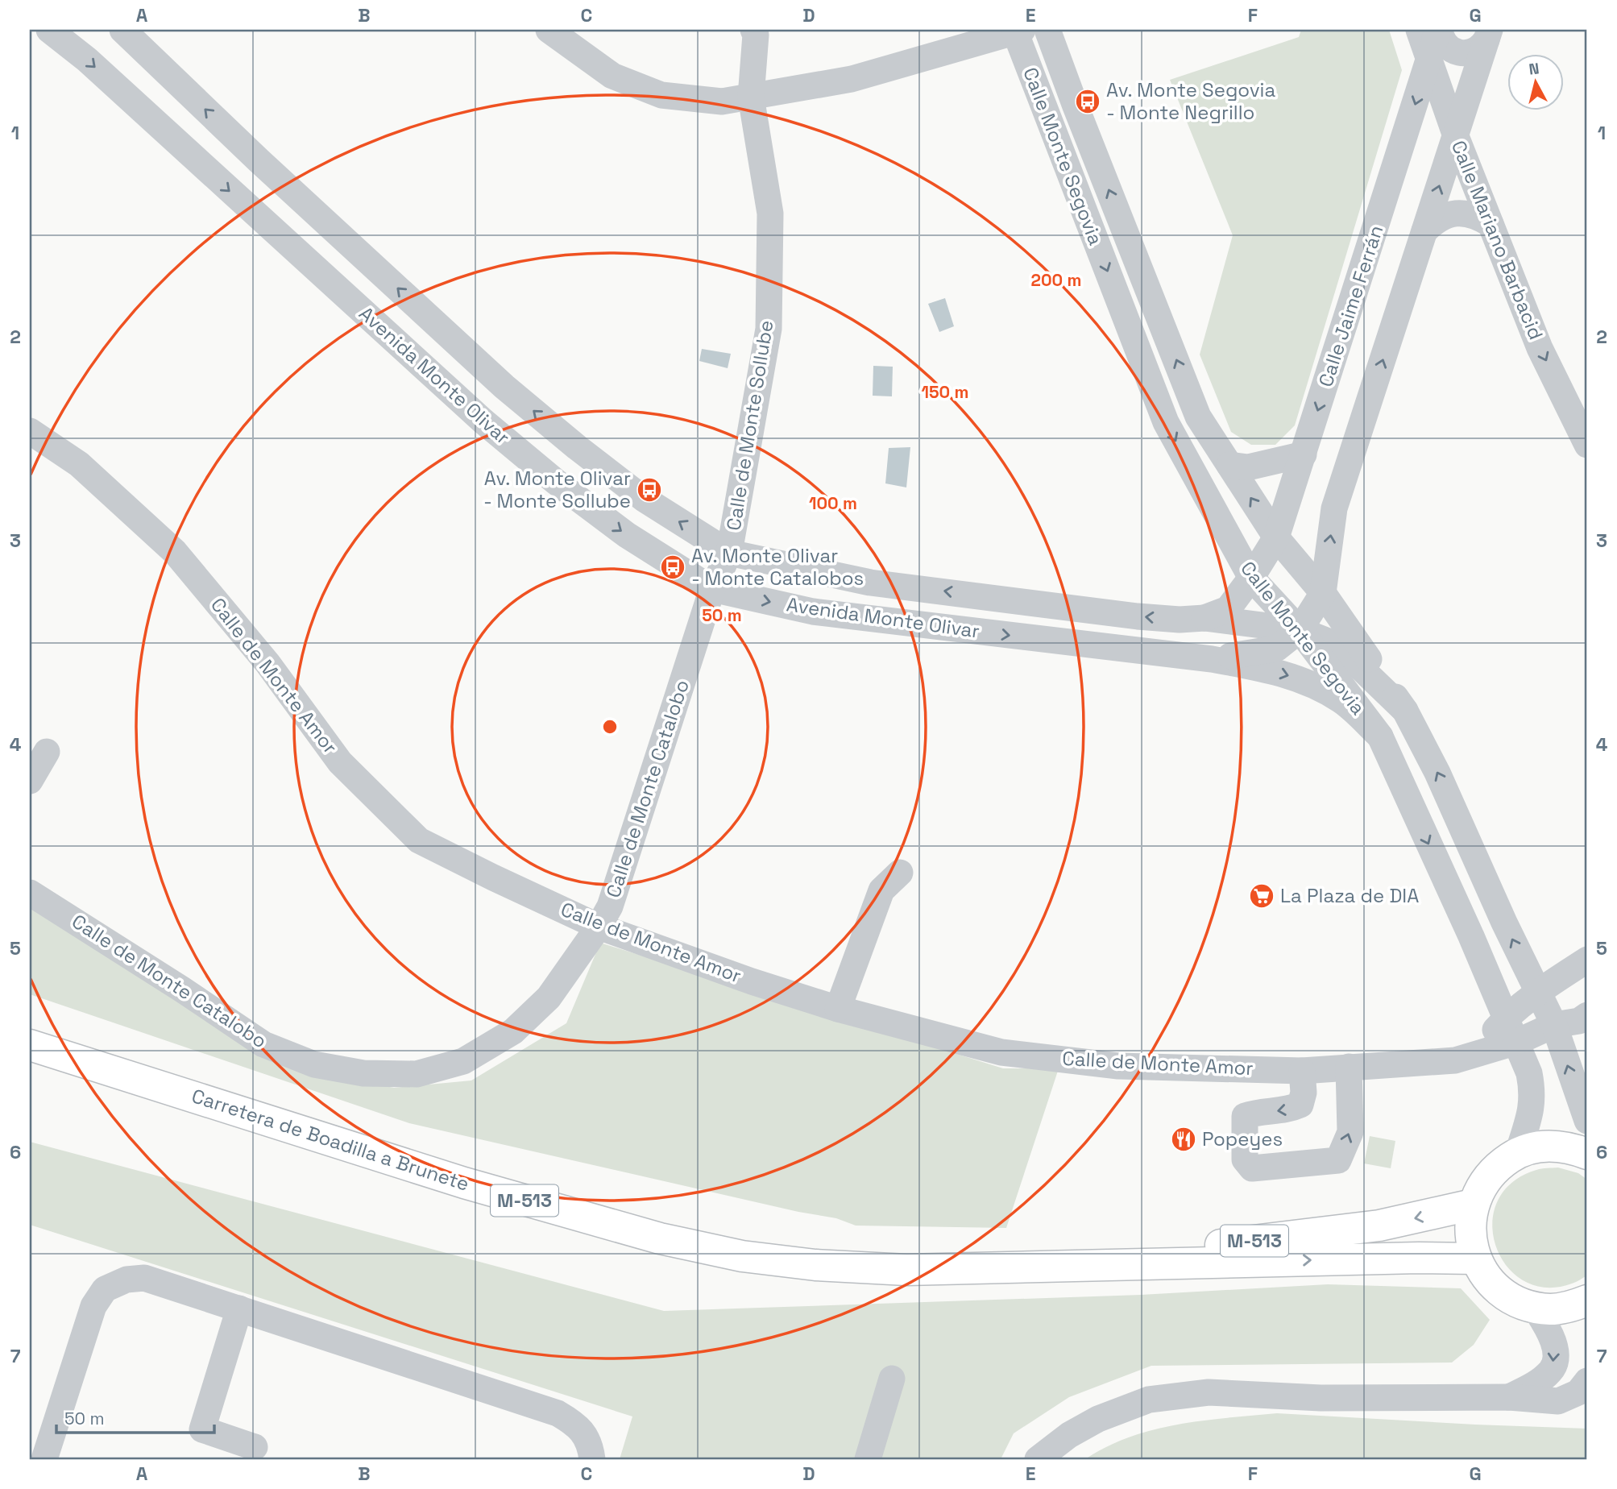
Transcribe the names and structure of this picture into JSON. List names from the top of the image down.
{
  "streets": {
    "main road": ["Carretera de Boadilla a Brunete", "M-513"],
    "street": [
      "Calle Monte Segovia",
      "Calle Mariano Barbacid",
      "Calle Jaime Ferrán",
      "Avenida Monte Olivar",
      "Calle de Monte Sollube",
      "Calle de Monte Amor",
      "Calle de Monte Catalobo"
    ]
  },
  "crossings": [
    ["Calle Monte Segovia", "Calle Jaime Ferrán"],
    ["Calle Monte Segovia", "Avenida Monte Olivar"],
    ["Calle Monte Segovia", "Calle de Monte Amor"],
    ["Calle Mariano Barbacid", "Calle Jaime Ferrán"],
    ["Calle Jaime Ferrán", "Avenida Monte Olivar"],
    ["Avenida Monte Olivar", "Calle de Monte Sollube"],
    ["Avenida Monte Olivar", "Calle de Monte Catalobo"],
    ["Calle de Monte Sollube", "Calle de Monte Catalobo"],
    ["Calle de Monte Amor", "Calle de Monte Catalobo"]
  ],
  "one_way": ["Calle Mariano Barbacid"],
  "places": {
    "bus stop": ["Av. Monte Segovia - Monte Negrillo", "Av. Monte Olivar - Monte Sollube", "Av. Monte Olivar - Monte Catalobos"],
    "supermarket": ["La Plaza de DIA"],
    "restaurant": ["Popeyes"]
  },
  "scale_bar": "50 m",
  "north": "top",
  "grid": {
    "columns": [
      "A",
      "B",
      "C",
      "D",
      "E",
      "F",
      "G"
    ],
    "rows": [
      "1",
      "2",
      "3",
      "4",
      "5",
      "6",
      "7"
    ]
  },
  "rings": [
    "200 m",
    "150 m",
    "100 m",
    "50 m"
  ]
}
